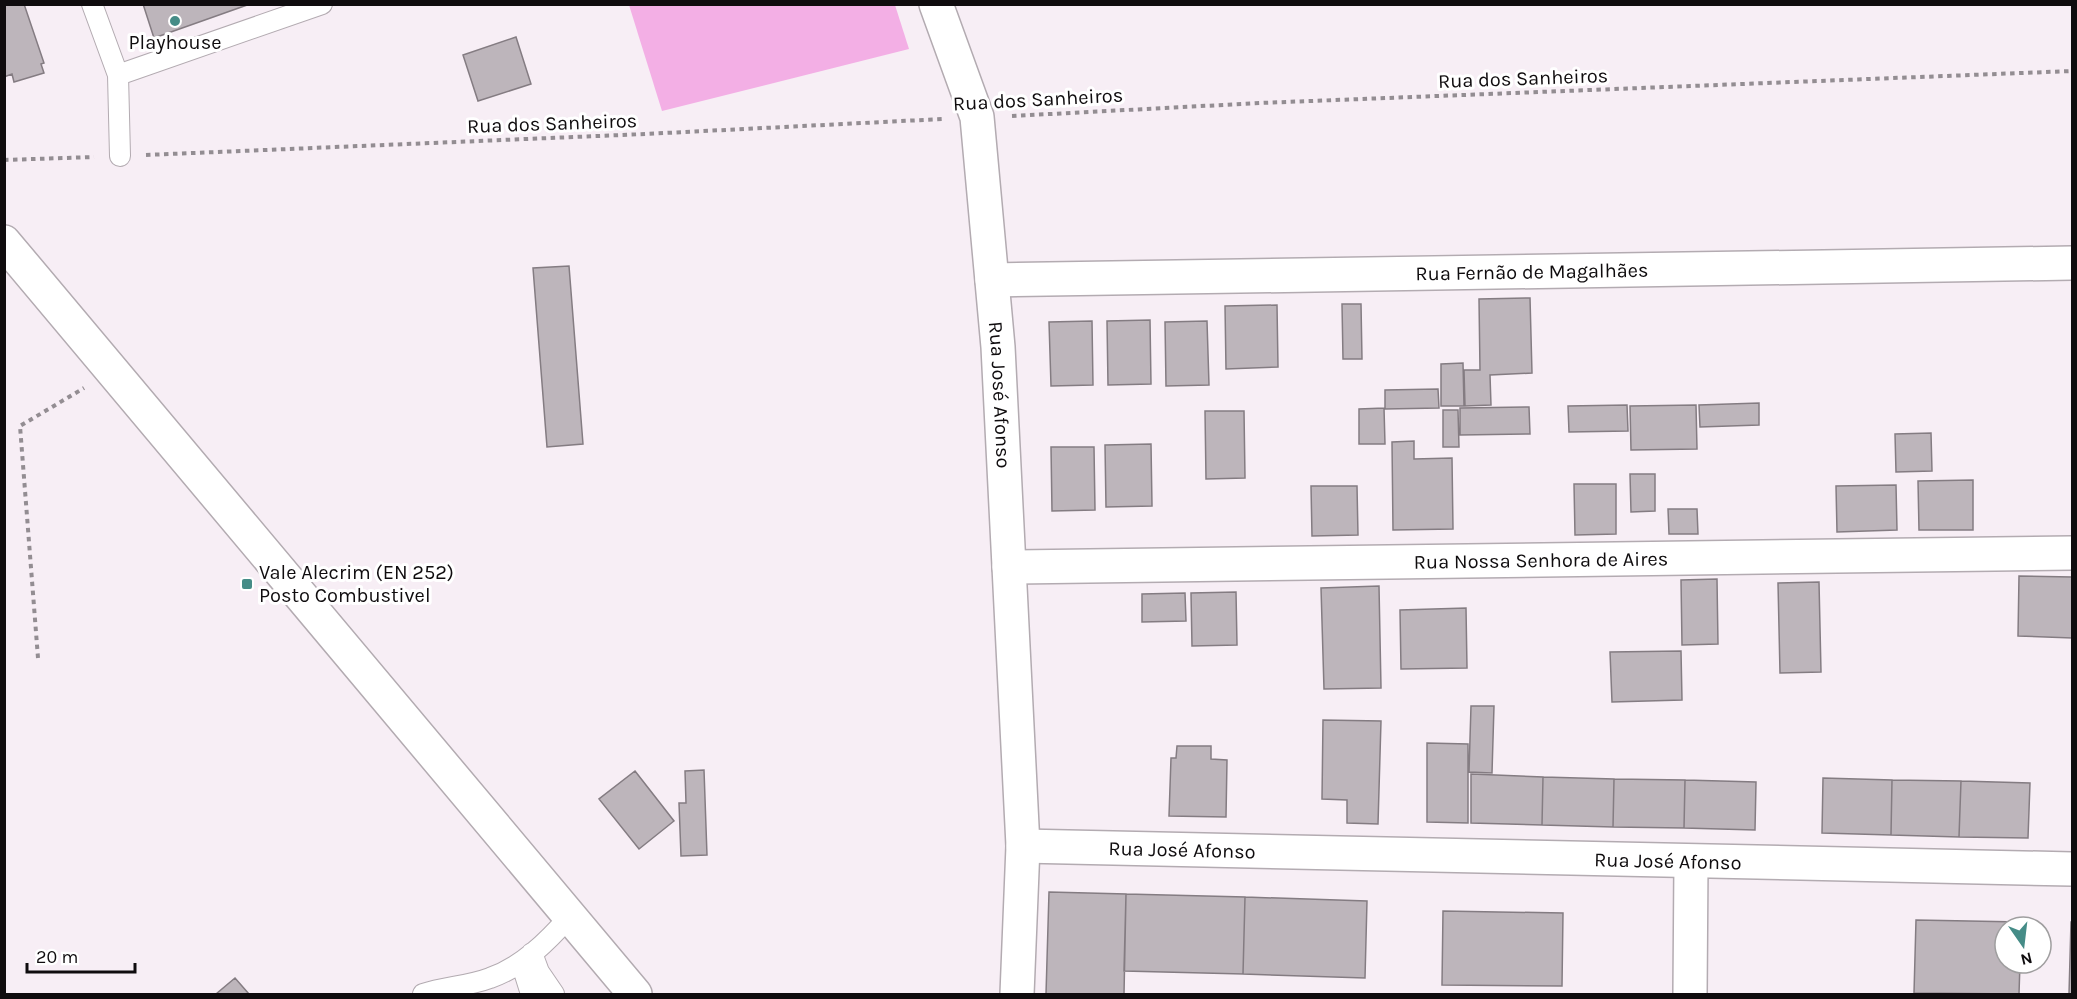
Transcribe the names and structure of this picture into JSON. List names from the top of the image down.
{
  "streets": {
    "street": ["Rua Fernão de Magalhães", "Rua José Afonso", "Rua Nossa Senhora de Aires"],
    "path": ["Rua dos Sanheiros"]
  },
  "crossings": [
    ["Rua dos Sanheiros", "Rua José Afonso"],
    ["Rua Fernão de Magalhães", "Rua José Afonso"],
    ["Rua José Afonso", "Rua Nossa Senhora de Aires"]
  ],
  "places": {
    "other": ["Playhouse"],
    "transit": ["Vale Alecrim (EN 252) Posto Combustivel"]
  },
  "scale_bar": "20 m",
  "north": "bottom"
}
